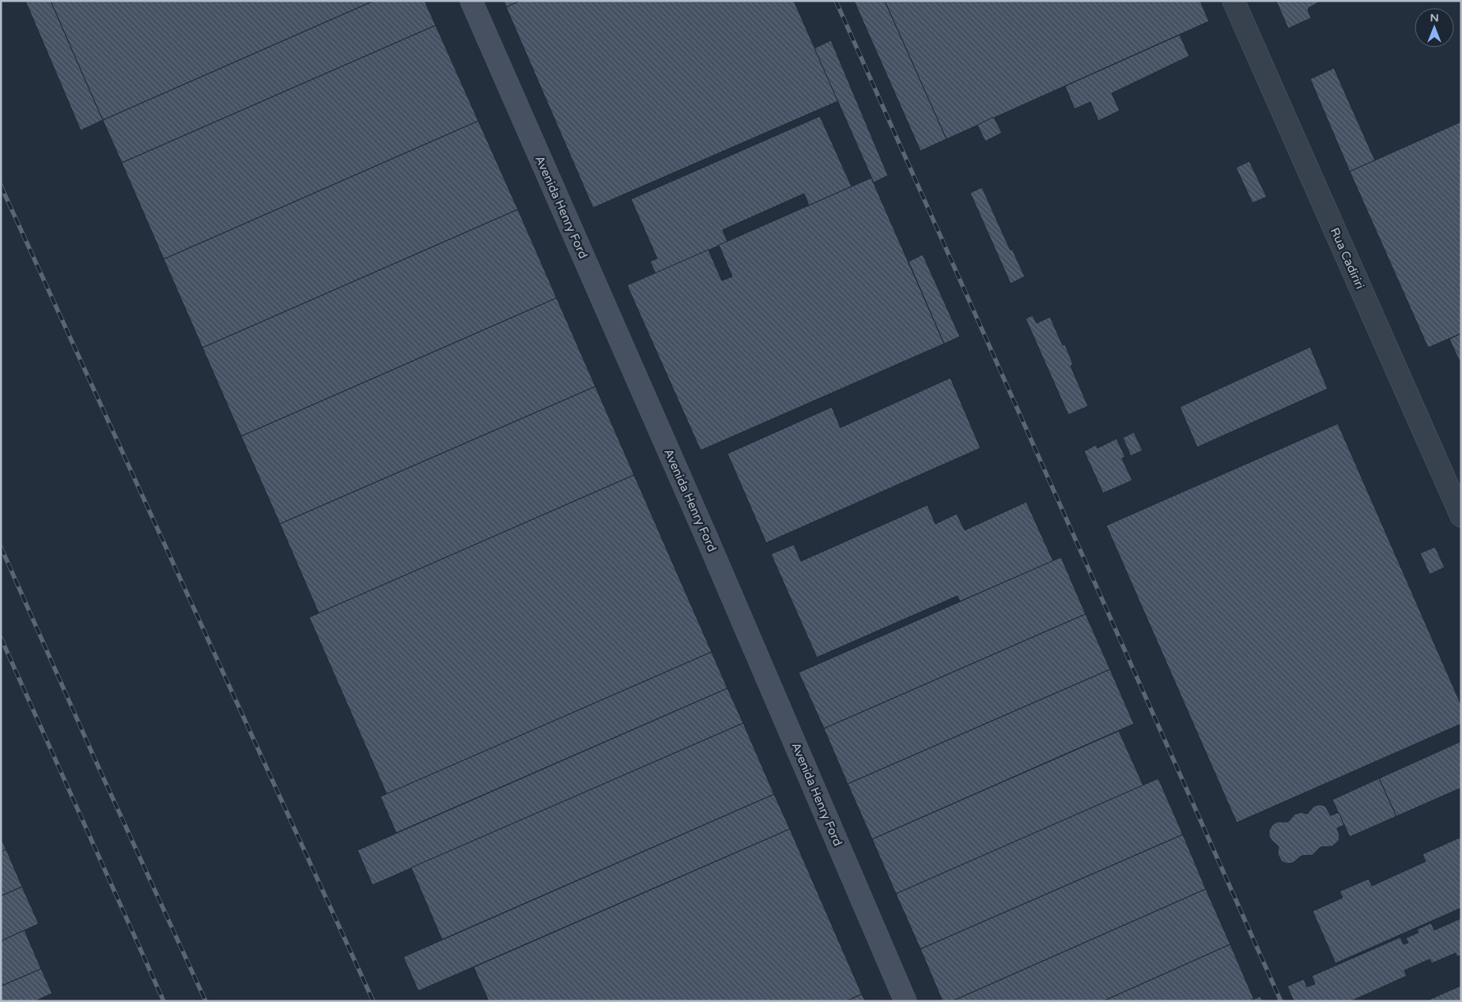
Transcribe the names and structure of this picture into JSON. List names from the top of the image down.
{
  "streets": {
    "street": ["Avenida Henry Ford", "Rua Cadiriri"]
  },
  "north": "top"
}
